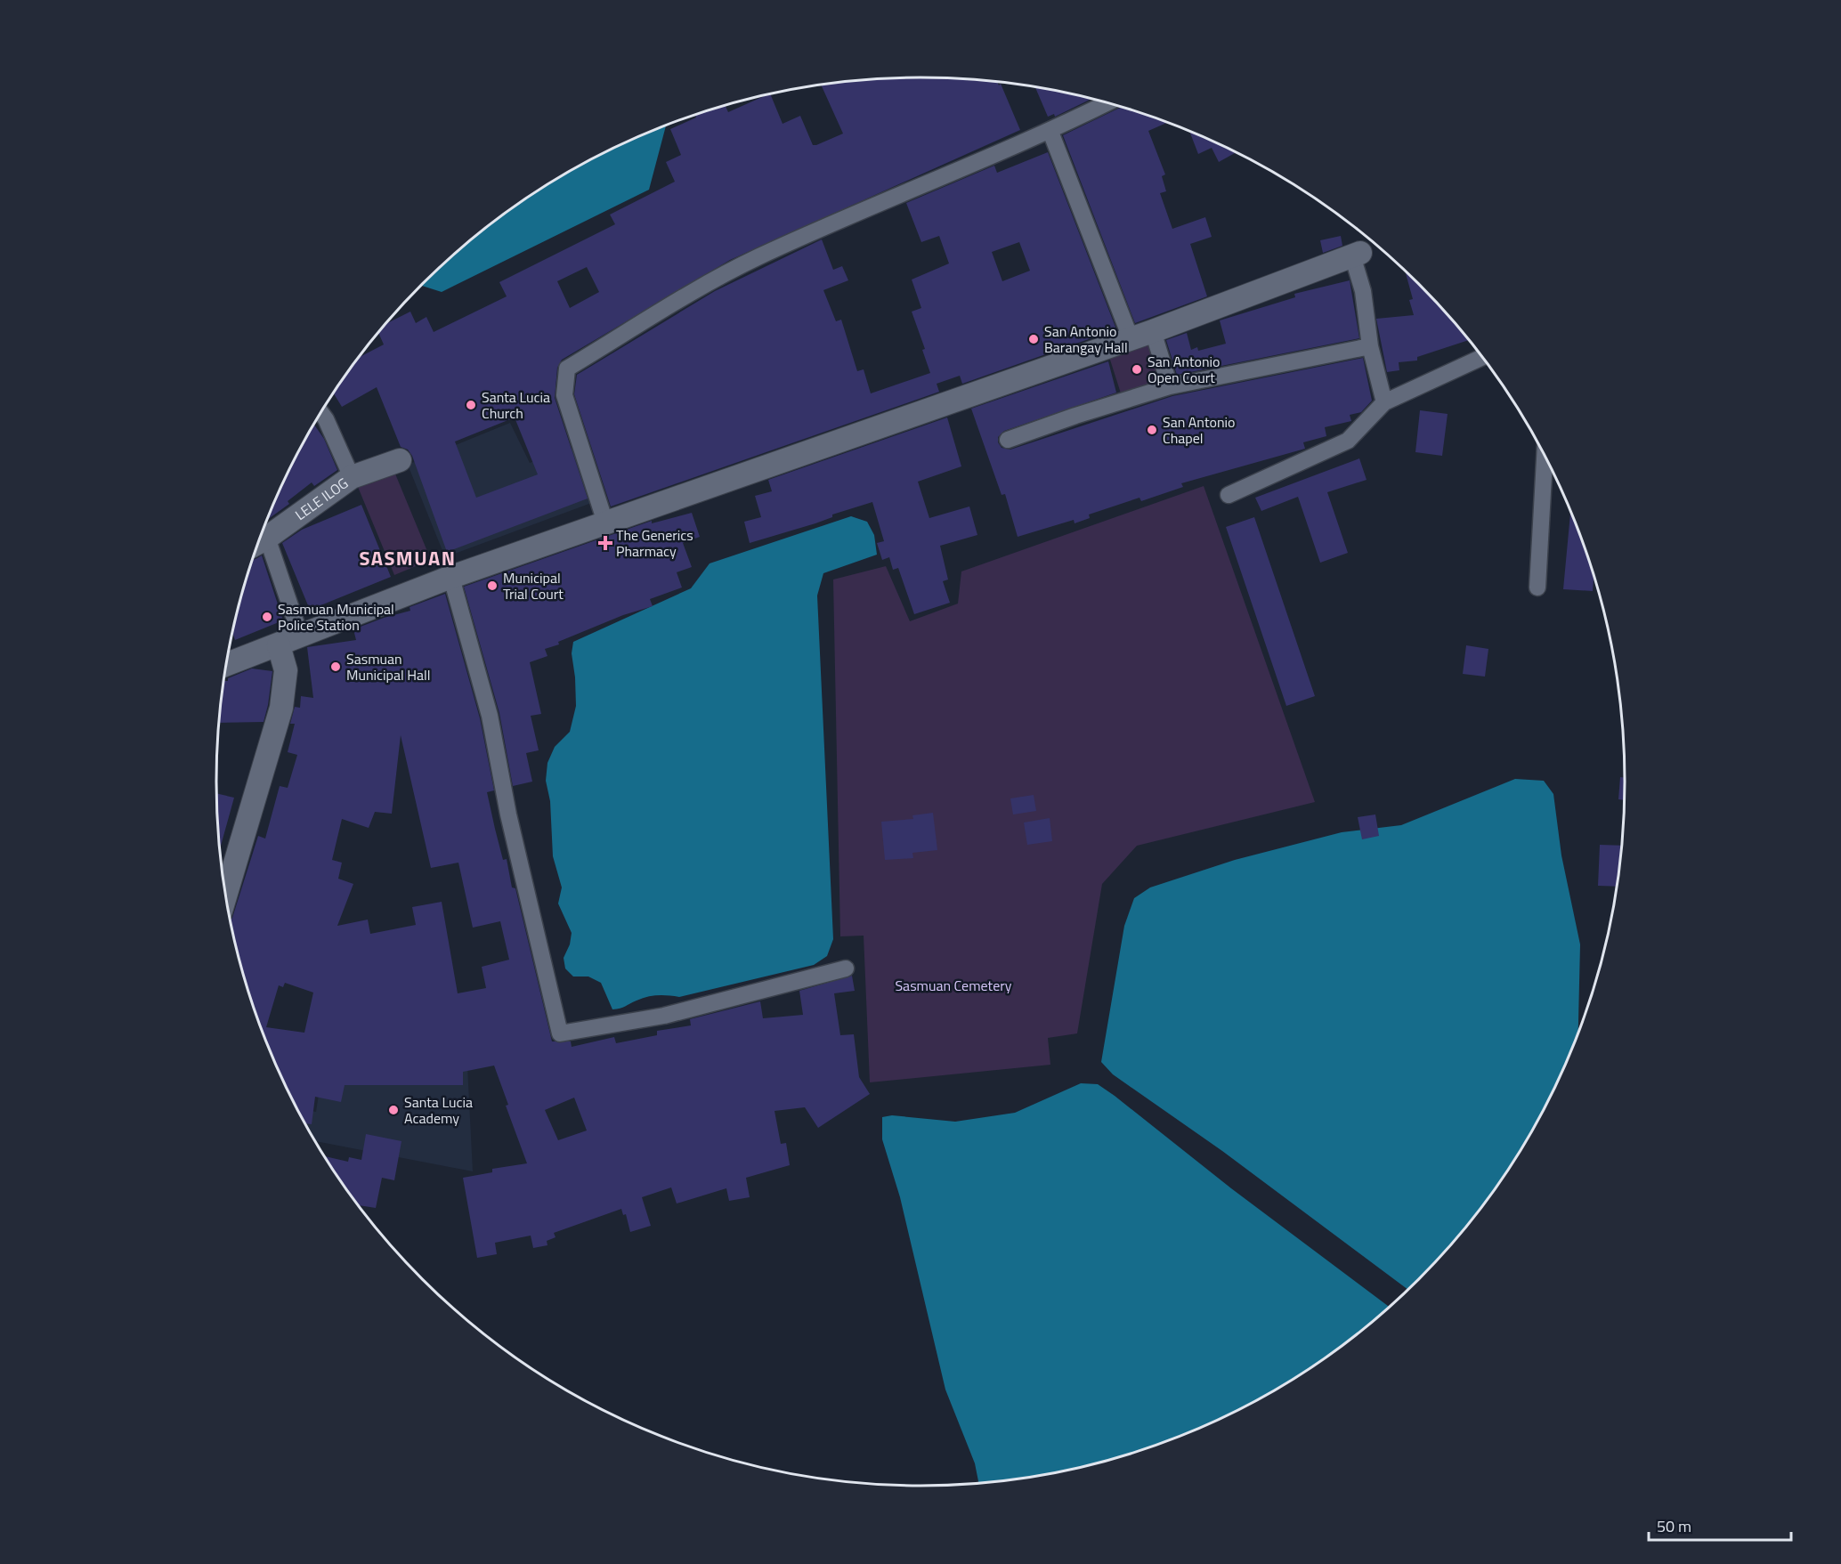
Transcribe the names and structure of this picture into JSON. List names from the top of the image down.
{
  "streets": {
    "street": ["LELE ILOG"]
  },
  "districts": ["SASMUAN"],
  "parks": ["Sasmuan Cemetery"],
  "places": {
    "other": [
      "San Antonio Barangay Hall",
      "San Antonio Open Court",
      "Santa Lucia Church",
      "San Antonio Chapel",
      "Municipal Trial Court",
      "Sasmuan Municipal Police Station",
      "Sasmuan Municipal Hall",
      "Santa Lucia Academy"
    ],
    "health": ["The Generics Pharmacy"]
  },
  "scale_bar": "50 m"
}
